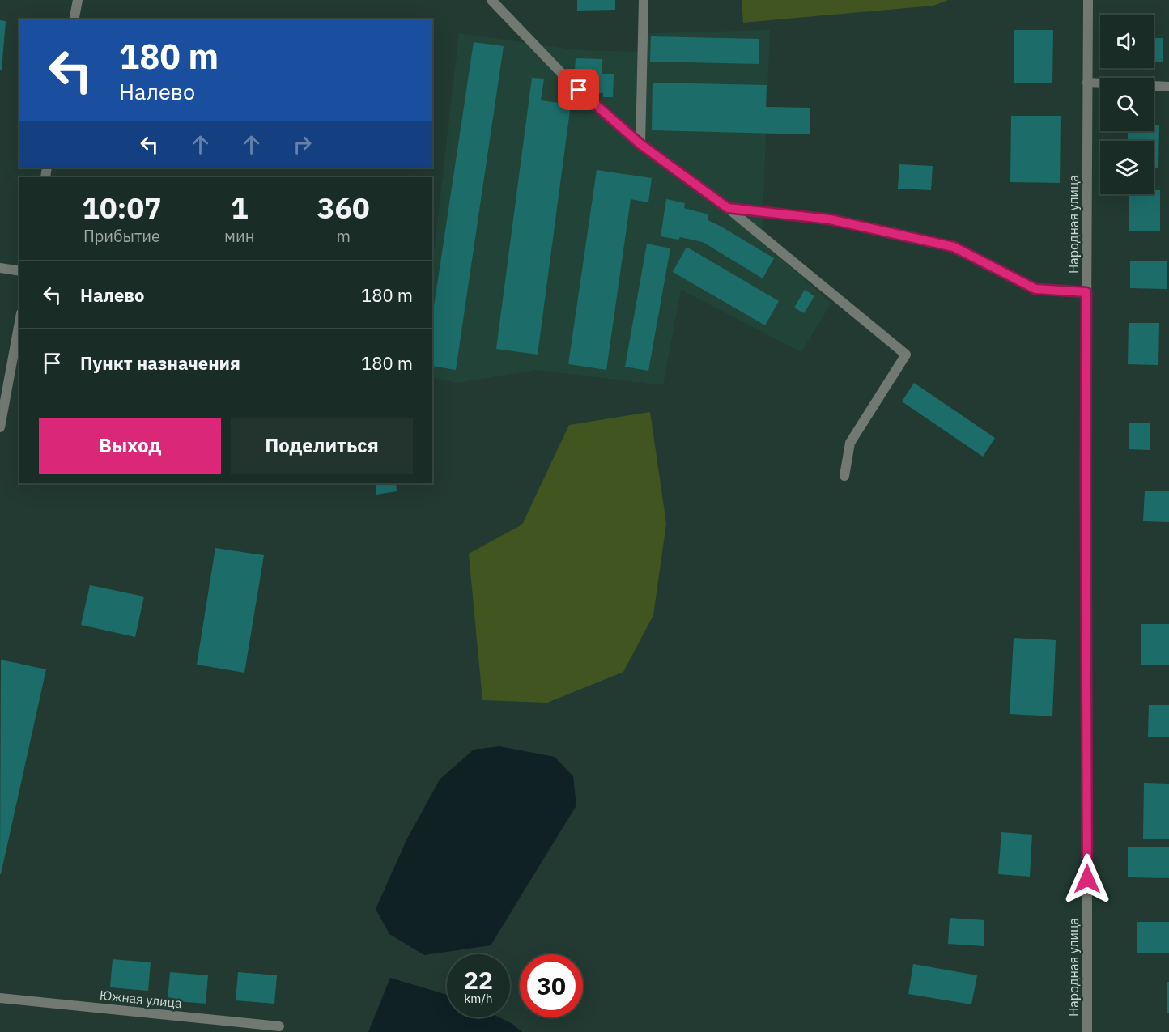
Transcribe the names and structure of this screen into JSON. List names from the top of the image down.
{
  "streets": {
    "street": ["Народная улица", "Южная улица"]
  },
  "page": {
    "turn": ["180 m", "Налево"],
    "eta": [
      "10:07",
      "Прибытие",
      "1",
      "мин",
      "360",
      "m"
    ],
    "list": [
      {
        "name": "Налево",
        "value": "180 m"
      },
      {
        "name": "Пункт назначения",
        "value": "180 m"
      }
    ],
    "buttons": ["Выход", "Поделиться"],
    "speed": "22 km/h",
    "limit": "30"
  }
}
